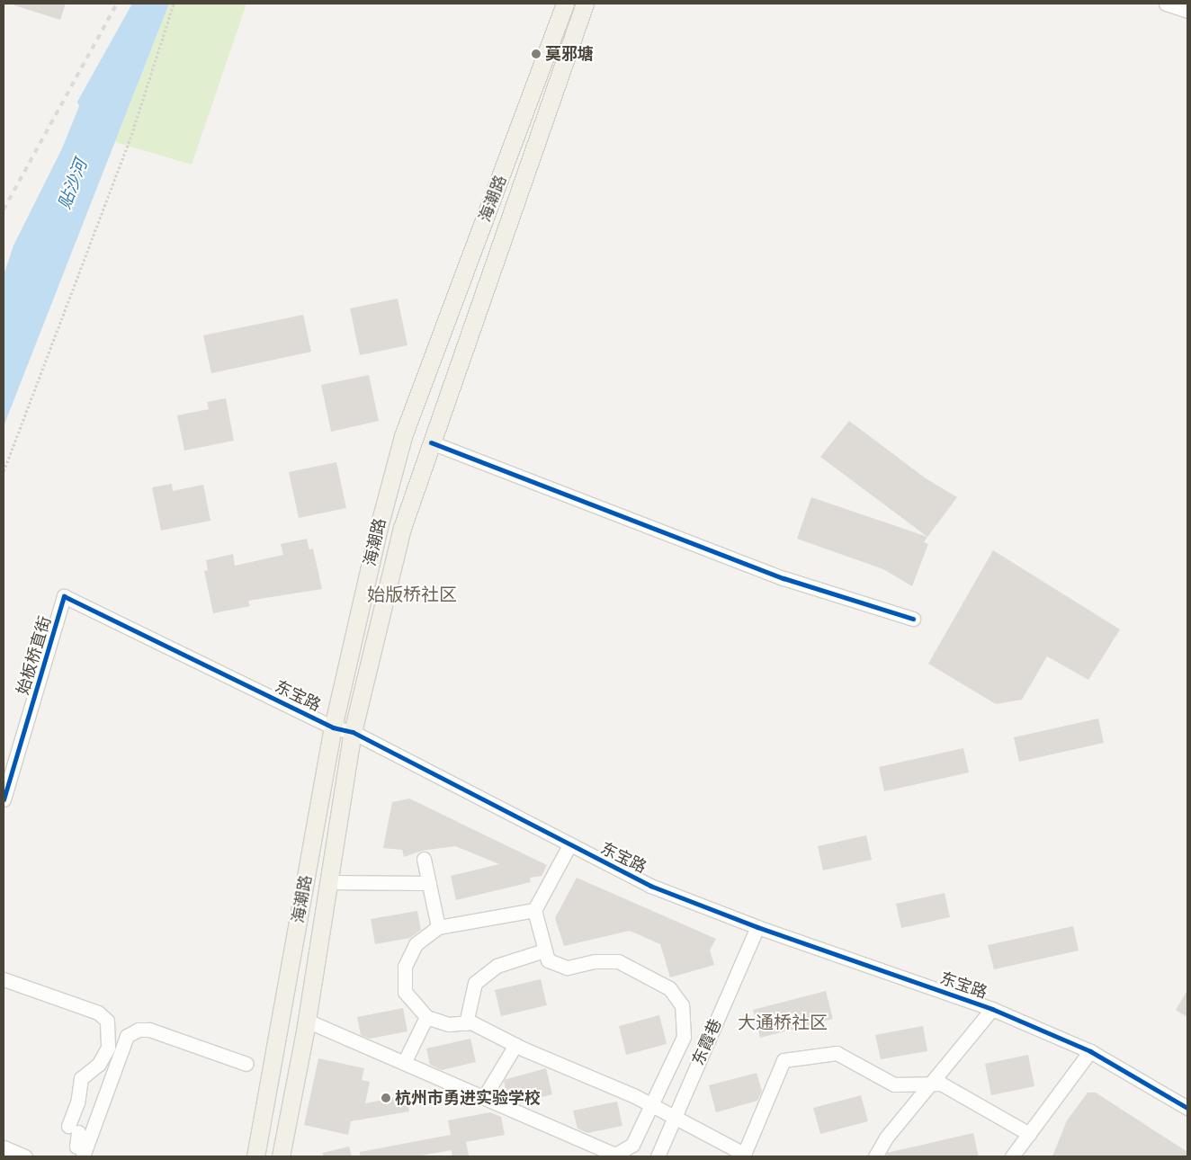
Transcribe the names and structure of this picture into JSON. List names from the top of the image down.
{
  "streets": {
    "main road": ["海潮路"],
    "street": ["始板桥直街", "东宝路", "东霞巷"]
  },
  "crossings": [
    ["海潮路", "东宝路"],
    ["始板桥直街", "东宝路"],
    ["东宝路", "东霞巷"]
  ],
  "districts": ["始版桥社区", "大通桥社区"],
  "water": ["贴沙河"],
  "places": ["莫邪塘", "杭州市勇进实验学校"]
}
